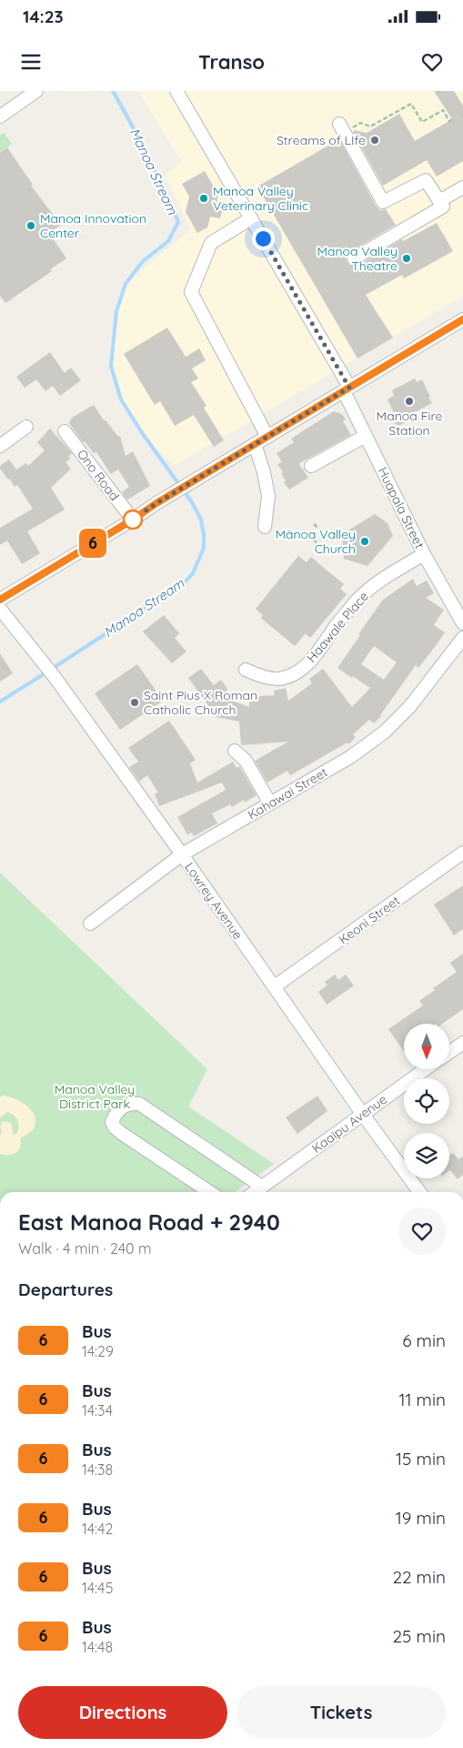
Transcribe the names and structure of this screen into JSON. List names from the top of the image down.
{
  "streets": {
    "street": [
      "Ono Road",
      "Huapala Street",
      "Haawale Place",
      "Kahawai Street",
      "Lowrey Avenue",
      "Keoni Street",
      "Kaaipu Avenue"
    ]
  },
  "crossings": [
    ["Huapala Street", "Haawale Place"],
    ["Kahawai Street", "Lowrey Avenue"],
    ["Lowrey Avenue", "Keoni Street"],
    ["Lowrey Avenue", "Kaaipu Avenue"]
  ],
  "water": ["Manoa Stream"],
  "parks": ["Manoa Valley District Park"],
  "places": [
    "Streams of LIfe",
    "Manoa Valley Veterinary Clinic",
    "Manoa Innovation Center",
    "Manoa Valley Theatre",
    "Manoa Fire Station",
    "Mānoa Valley Church",
    "Saint Pius X Roman Catholic Church"
  ],
  "lines": ["bus line 6"],
  "north": "bottom",
  "page": {
    "status": "14:23",
    "header": "Transo",
    "on_map": "6",
    "heading": [
      ["East Manoa Road + 2940", "Walk · 4 min · 240 m"],
      "Departures"
    ],
    "list": [
      {
        "mark": "6",
        "name": "Bus",
        "note": "14:29",
        "value": "6 min"
      },
      {
        "mark": "6",
        "name": "Bus",
        "note": "14:34",
        "value": "11 min"
      },
      {
        "mark": "6",
        "name": "Bus",
        "note": "14:38",
        "value": "15 min"
      },
      {
        "mark": "6",
        "name": "Bus",
        "note": "14:42",
        "value": "19 min"
      },
      {
        "mark": "6",
        "name": "Bus",
        "note": "14:45",
        "value": "22 min"
      },
      {
        "mark": "6",
        "name": "Bus",
        "note": "14:48",
        "value": "25 min"
      }
    ],
    "buttons": ["Directions", "Tickets"]
  }
}
